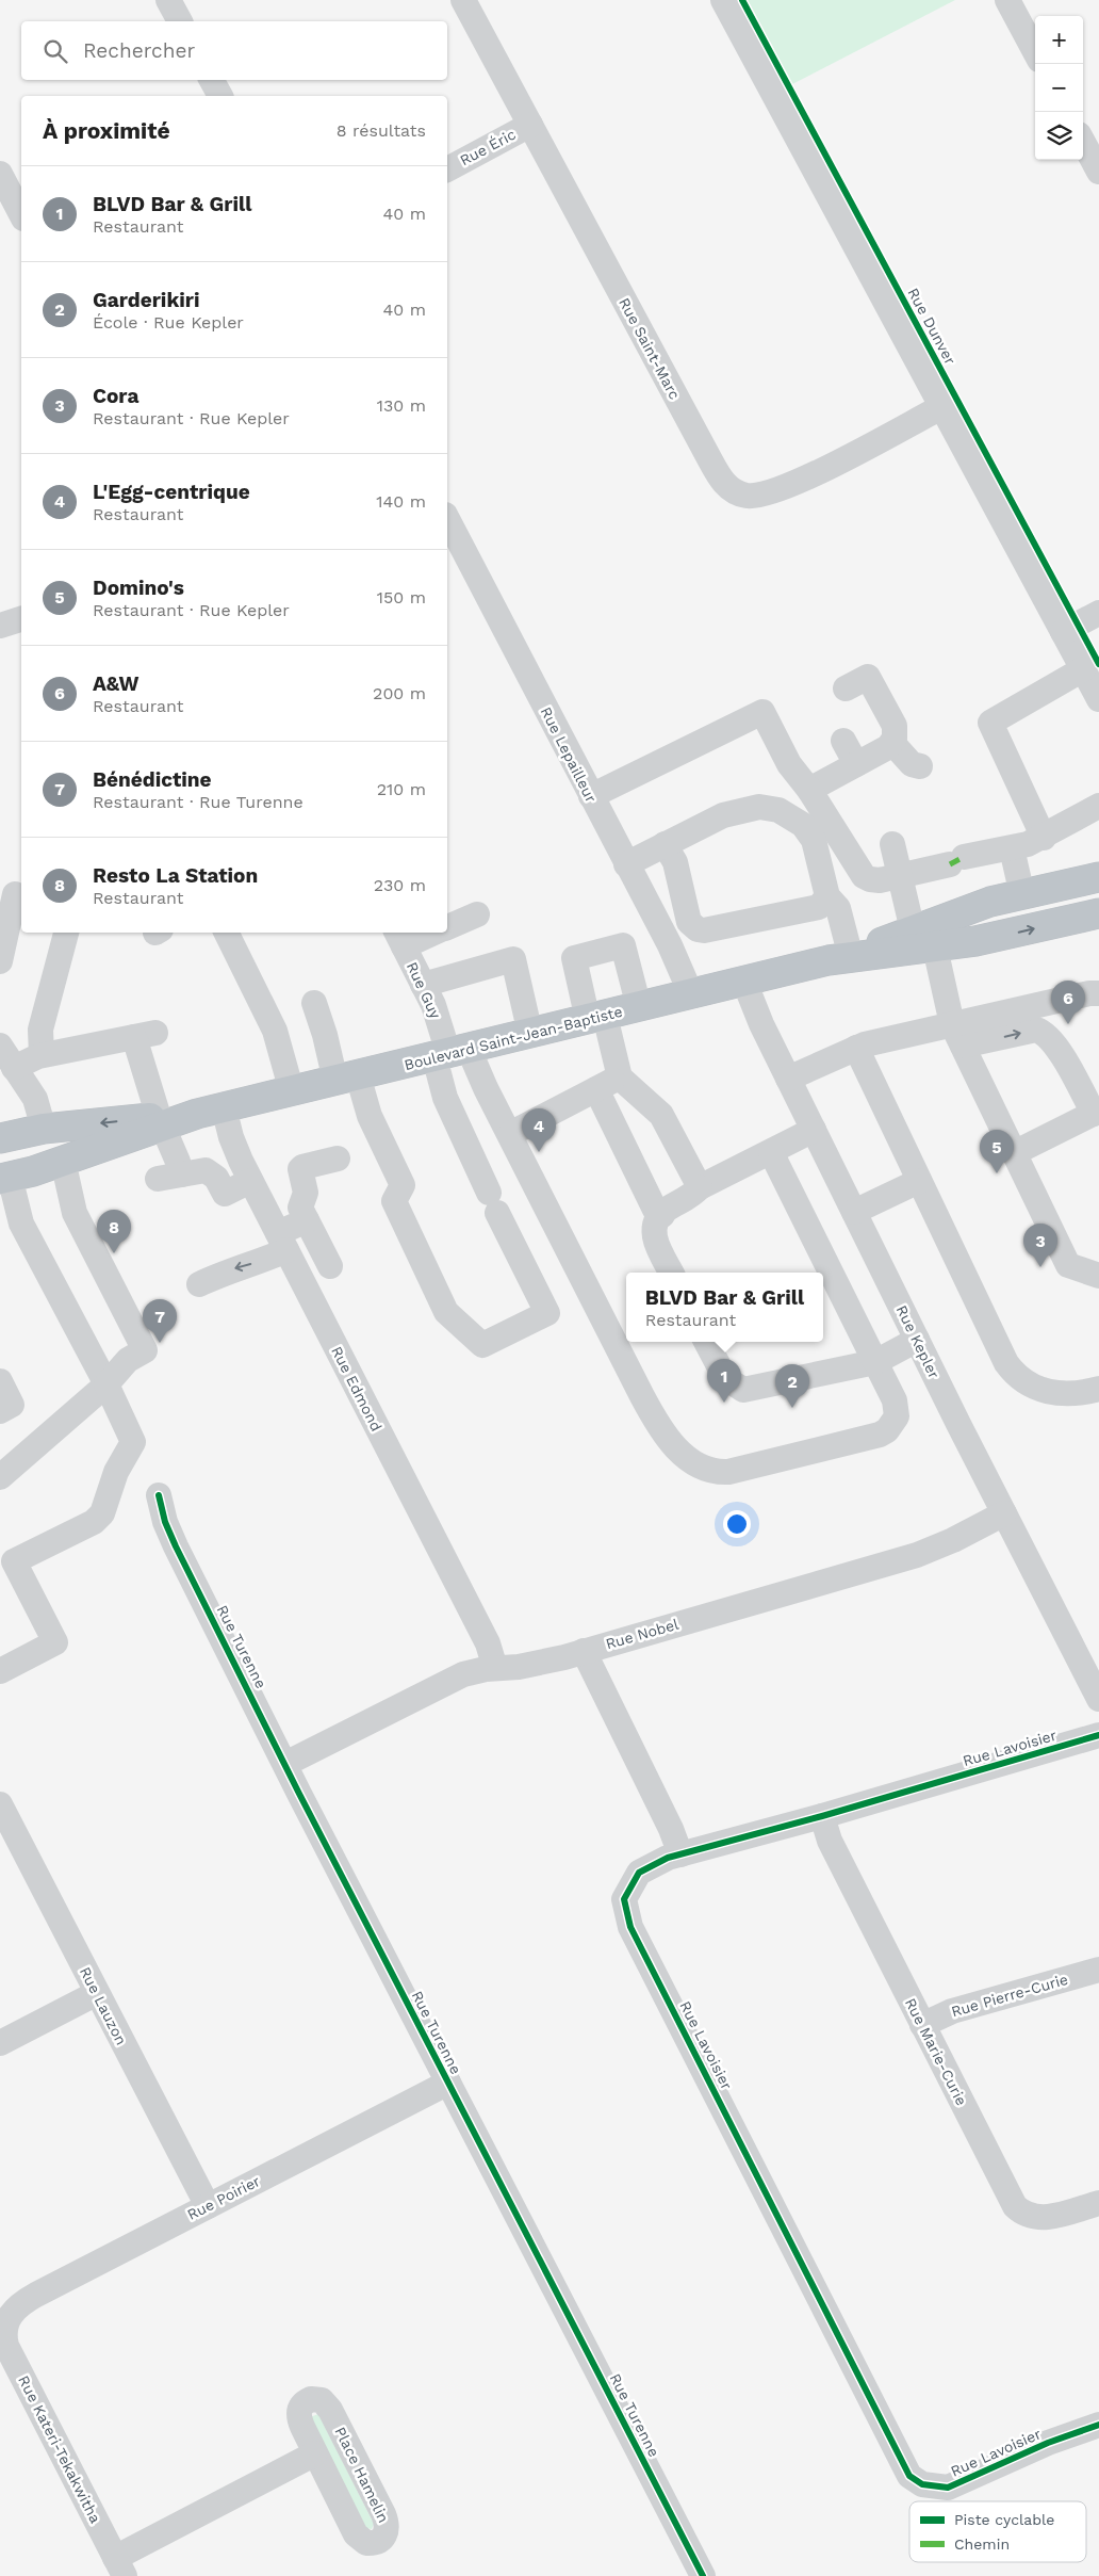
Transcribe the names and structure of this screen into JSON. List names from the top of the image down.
{
  "streets": {
    "highway": ["Boulevard Saint-Jean-Baptiste"],
    "street": [
      "Rue Éric",
      "Rue Dunver",
      "Rue Saint-Marc",
      "Rue Lepailleur",
      "Rue Guy",
      "Rue Kepler",
      "Rue Edmond",
      "Rue Nobel",
      "Rue Turenne",
      "Rue Lavoisier",
      "Rue Pierre-Curie",
      "Rue Lauzon",
      "Rue Marie-Curie",
      "Rue Poirier",
      "Rue Kateri-Tekakwitha",
      "Place Hamelin"
    ]
  },
  "crossings": [
    ["Rue Éric", "Rue Saint-Marc"],
    ["Rue Dunver", "Rue Saint-Marc"],
    ["Rue Lepailleur", "Boulevard Saint-Jean-Baptiste"],
    ["Rue Guy", "Boulevard Saint-Jean-Baptiste"],
    ["Boulevard Saint-Jean-Baptiste", "Rue Kepler"],
    ["Boulevard Saint-Jean-Baptiste", "Rue Edmond"],
    ["Rue Kepler", "Rue Nobel"],
    ["Rue Edmond", "Rue Nobel"],
    ["Rue Nobel", "Rue Turenne"],
    ["Rue Turenne", "Rue Poirier"],
    ["Rue Lavoisier", "Rue Marie-Curie"],
    ["Rue Pierre-Curie", "Rue Marie-Curie"],
    ["Rue Lauzon", "Rue Poirier"],
    ["Rue Poirier", "Rue Kateri-Tekakwitha"]
  ],
  "legend": ["Piste cyclable", "Chemin"],
  "page": {
    "map_buttons": ["+", "−"],
    "search": "Rechercher",
    "heading": ["À proximité", "8 résultats"],
    "list": [
      {
        "mark": "1",
        "name": "BLVD Bar & Grill",
        "note": "Restaurant",
        "value": "40 m"
      },
      {
        "mark": "2",
        "name": "Garderikiri",
        "note": "École · Rue Kepler",
        "value": "40 m"
      },
      {
        "mark": "3",
        "name": "Cora",
        "note": "Restaurant · Rue Kepler",
        "value": "130 m"
      },
      {
        "mark": "4",
        "name": "L'Egg-centrique",
        "note": "Restaurant",
        "value": "140 m"
      },
      {
        "mark": "5",
        "name": "Domino's",
        "note": "Restaurant · Rue Kepler",
        "value": "150 m"
      },
      {
        "mark": "6",
        "name": "A&W",
        "note": "Restaurant",
        "value": "200 m"
      },
      {
        "mark": "7",
        "name": "Bénédictine",
        "note": "Restaurant · Rue Turenne",
        "value": "210 m"
      },
      {
        "mark": "8",
        "name": "Resto La Station",
        "note": "Restaurant",
        "value": "230 m"
      }
    ],
    "pins": [
      "6",
      "4",
      "5",
      "8",
      "3",
      "7",
      "1",
      "2"
    ],
    "popup": ["BLVD Bar & Grill", "Restaurant"]
  }
}
